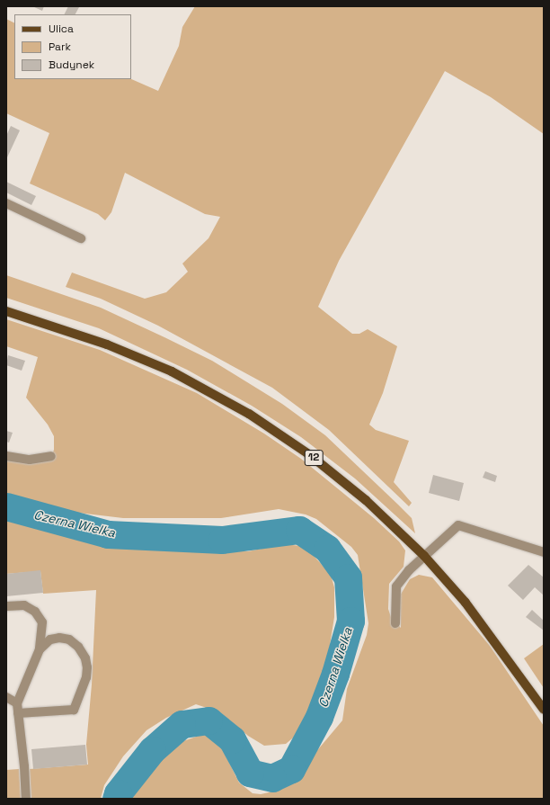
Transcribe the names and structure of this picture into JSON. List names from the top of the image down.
{
  "streets": {
    "main road": ["12"]
  },
  "water": ["Czerna Wielka"],
  "legend": ["Ulica", "Park", "Budynek"]
}
